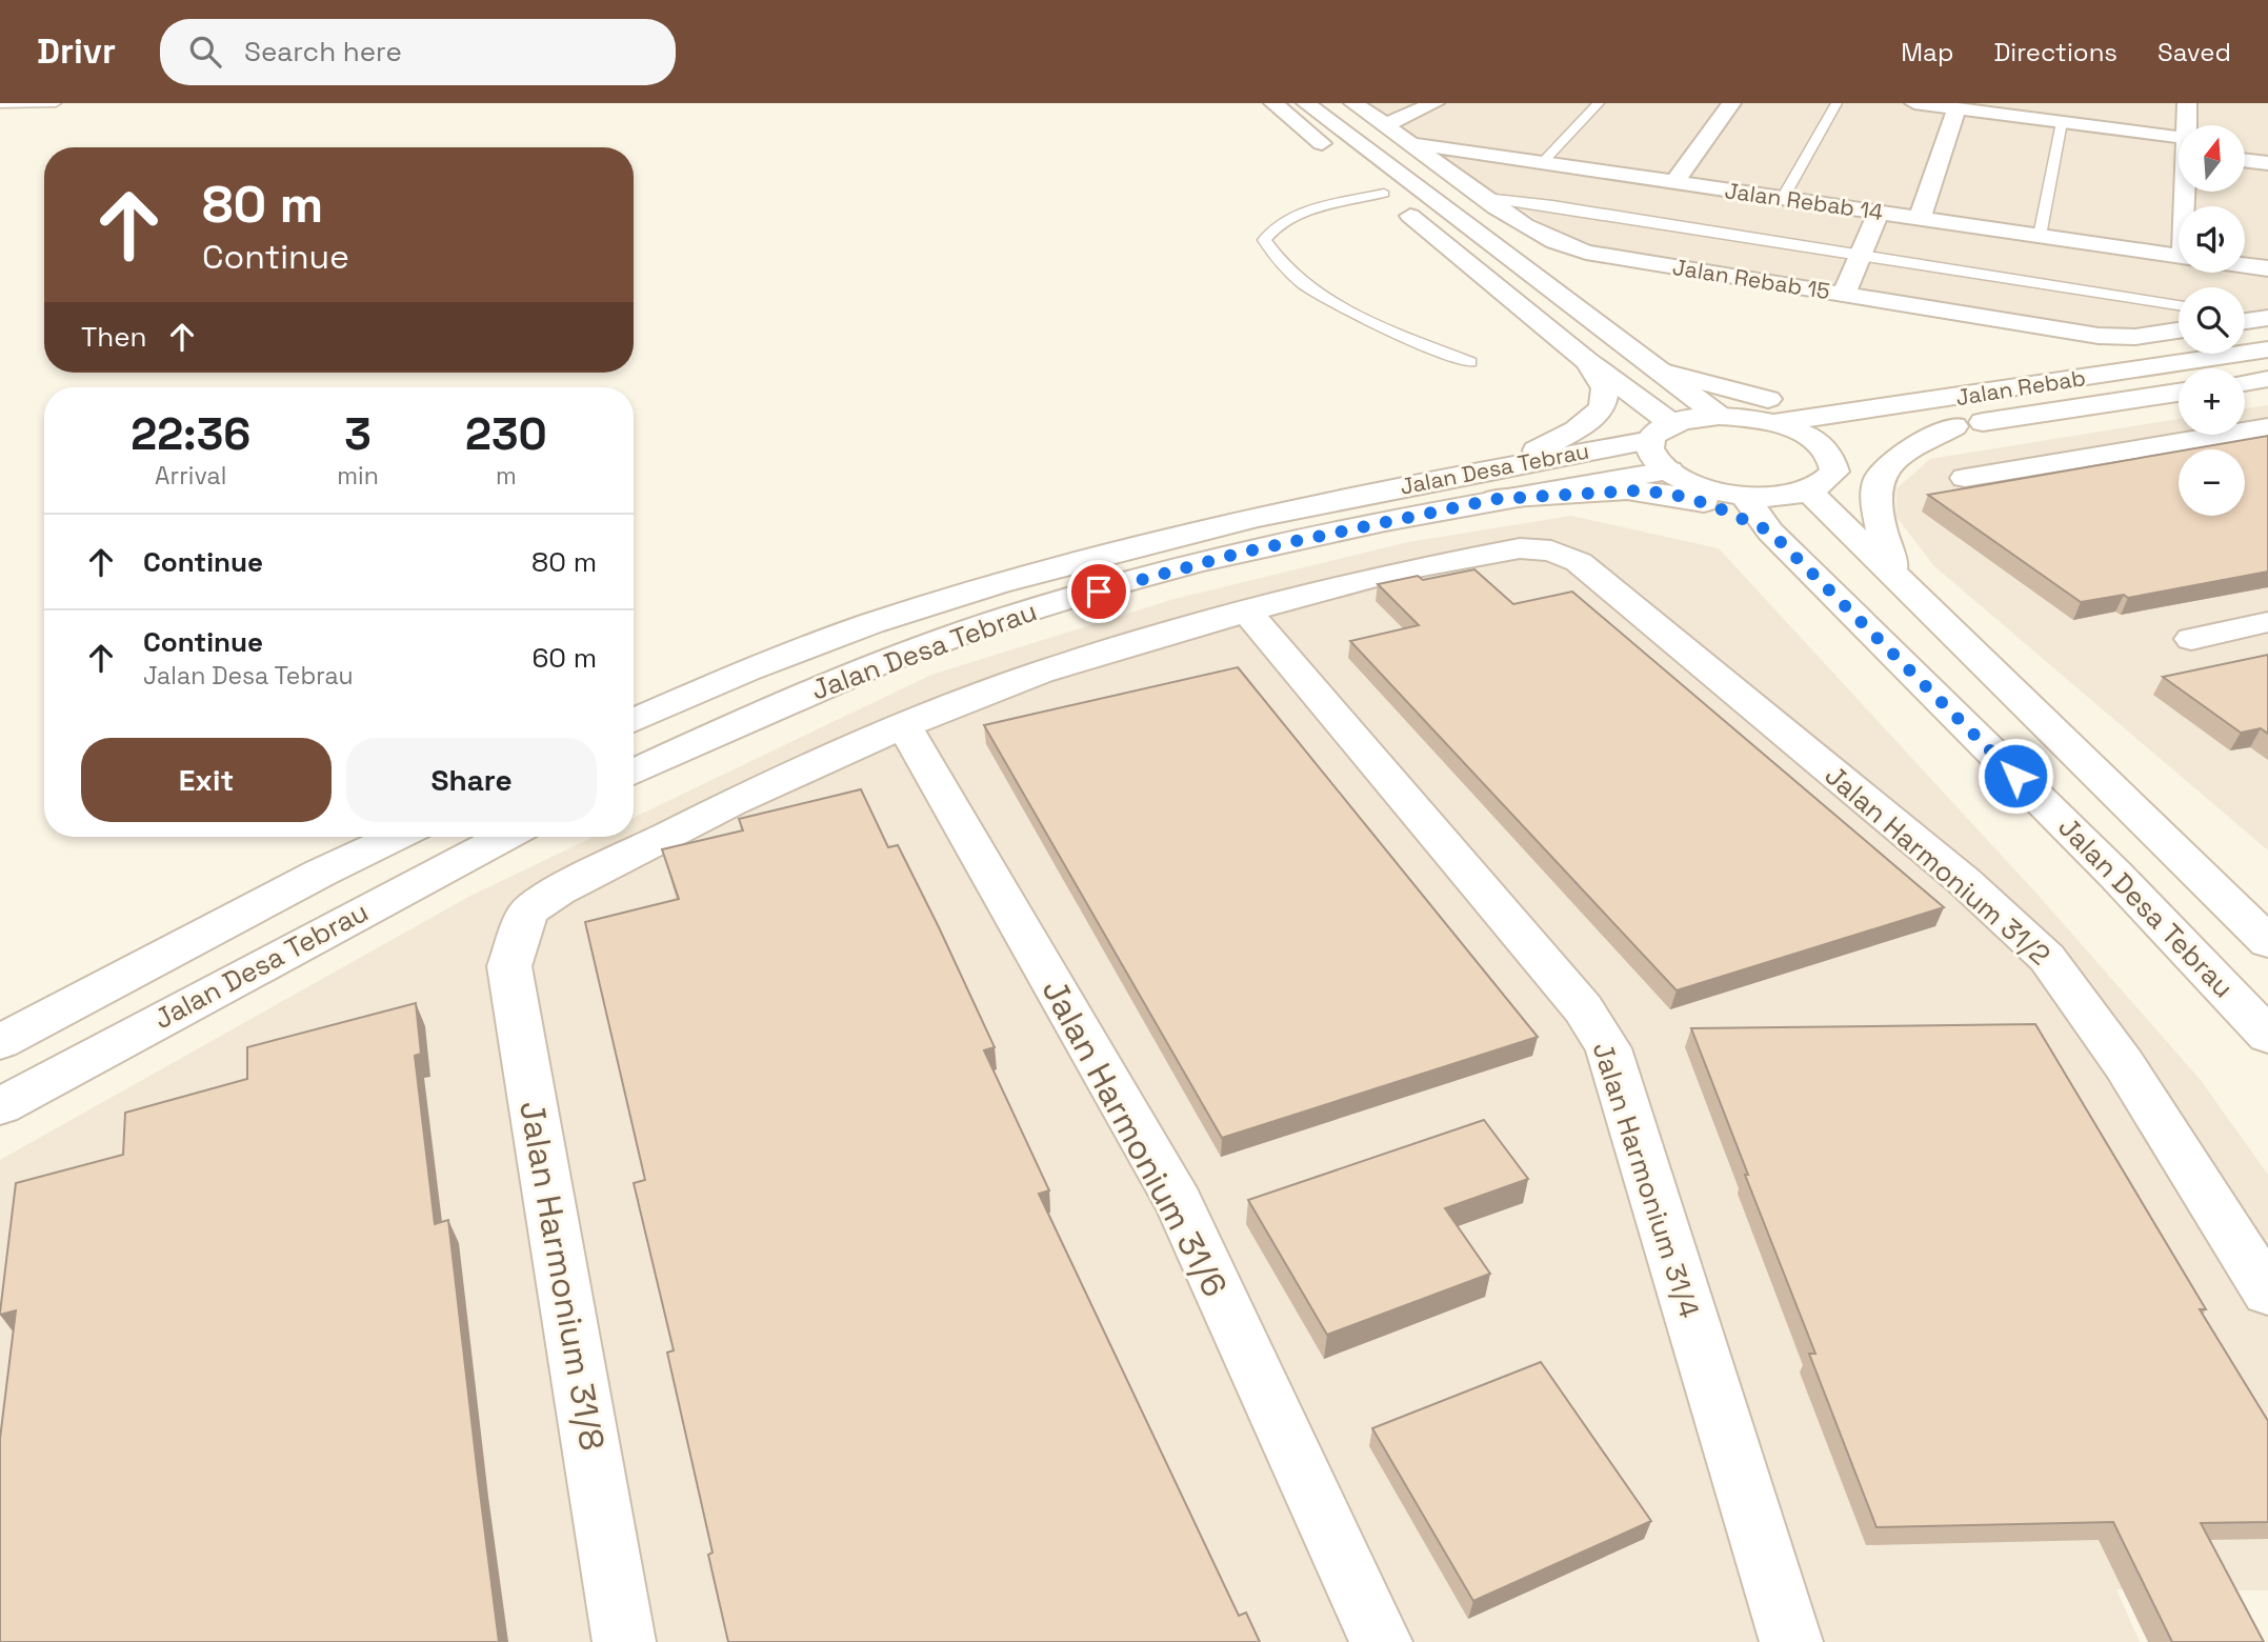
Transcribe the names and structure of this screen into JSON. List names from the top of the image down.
{
  "streets": {
    "street": [
      "Jalan Rebab 14",
      "Jalan Rebab 15",
      "Jalan Rebab",
      "Jalan Desa Tebrau",
      "Jalan Harmonium 31/2",
      "Jalan Harmonium 31/6",
      "Jalan Harmonium 31/4",
      "Jalan Harmonium 31/8"
    ]
  },
  "crossings": [
    ["Jalan Rebab 14", "Jalan Rebab 15"],
    ["Jalan Harmonium 31/2", "Jalan Harmonium 31/4"],
    ["Jalan Harmonium 31/6", "Jalan Harmonium 31/8"]
  ],
  "north": "top",
  "page": {
    "header": "Drivr",
    "search": "Search here",
    "nav": ["Map", "Directions", "Saved"],
    "map_buttons": ["+", "−"],
    "turn": ["80 m", "Continue"],
    "then": "Then",
    "eta": [
      "22:36",
      "Arrival",
      "3",
      "min",
      "230",
      "m"
    ],
    "list": [
      {
        "name": "Continue",
        "value": "80 m"
      },
      {
        "name": "Continue",
        "note": "Jalan Desa Tebrau",
        "value": "60 m"
      }
    ],
    "buttons": ["Exit", "Share"]
  }
}
